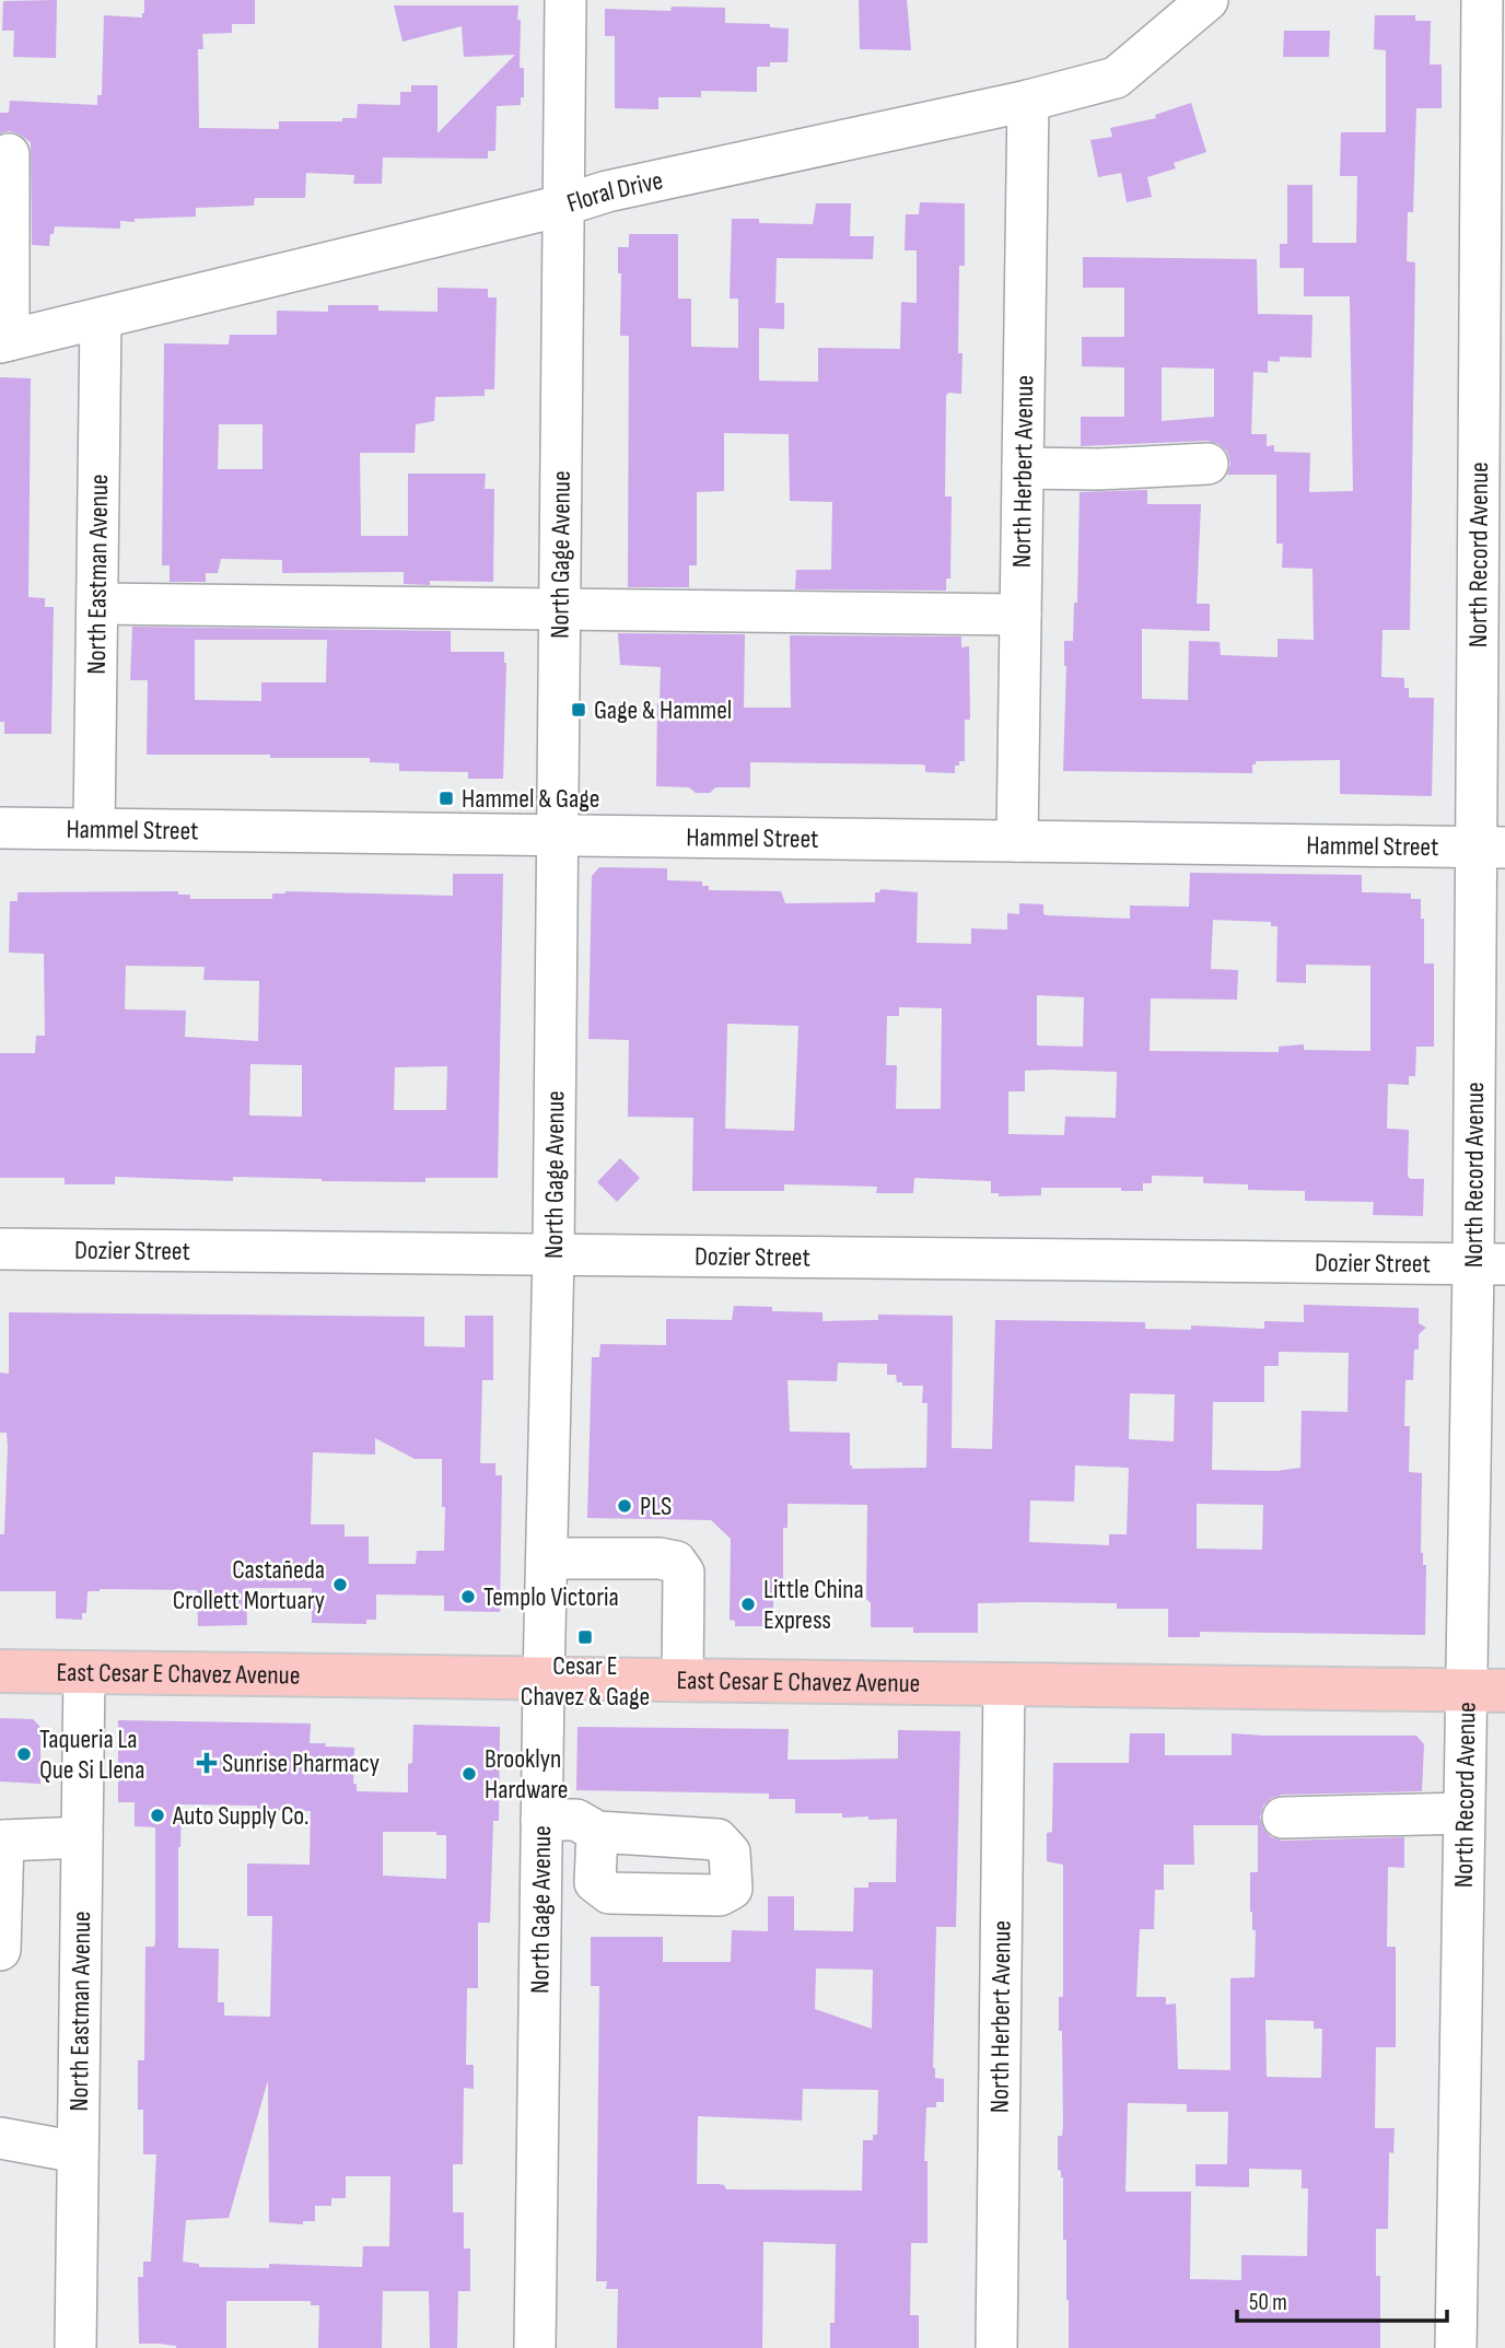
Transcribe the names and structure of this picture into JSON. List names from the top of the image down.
{
  "streets": {
    "main road": ["East Cesar E Chavez Avenue"],
    "street": [
      "Floral Drive",
      "North Herbert Avenue",
      "North Gage Avenue",
      "North Record Avenue",
      "North Eastman Avenue",
      "Hammel Street",
      "Dozier Street"
    ]
  },
  "crossings": [
    ["Floral Drive", "North Herbert Avenue"],
    ["Floral Drive", "North Gage Avenue"],
    ["Floral Drive", "North Eastman Avenue"],
    ["North Herbert Avenue", "Hammel Street"],
    ["North Herbert Avenue", "East Cesar E Chavez Avenue"],
    ["North Gage Avenue", "Hammel Street"],
    ["North Gage Avenue", "Dozier Street"],
    ["North Gage Avenue", "East Cesar E Chavez Avenue"],
    ["North Record Avenue", "Hammel Street"],
    ["North Record Avenue", "Dozier Street"],
    ["North Record Avenue", "East Cesar E Chavez Avenue"],
    ["North Eastman Avenue", "Hammel Street"],
    ["North Eastman Avenue", "East Cesar E Chavez Avenue"]
  ],
  "places": {
    "transit": ["Gage & Hammel", "Hammel & Gage", "Cesar E Chavez & Gage"],
    "other": [
      "PLS",
      "Castañeda Crollett Mortuary",
      "Templo Victoria",
      "Little China Express",
      "Taqueria La Que Si Llena",
      "Brooklyn Hardware",
      "Auto Supply Co."
    ],
    "health": ["Sunrise Pharmacy"]
  },
  "scale_bar": "50 m"
}
